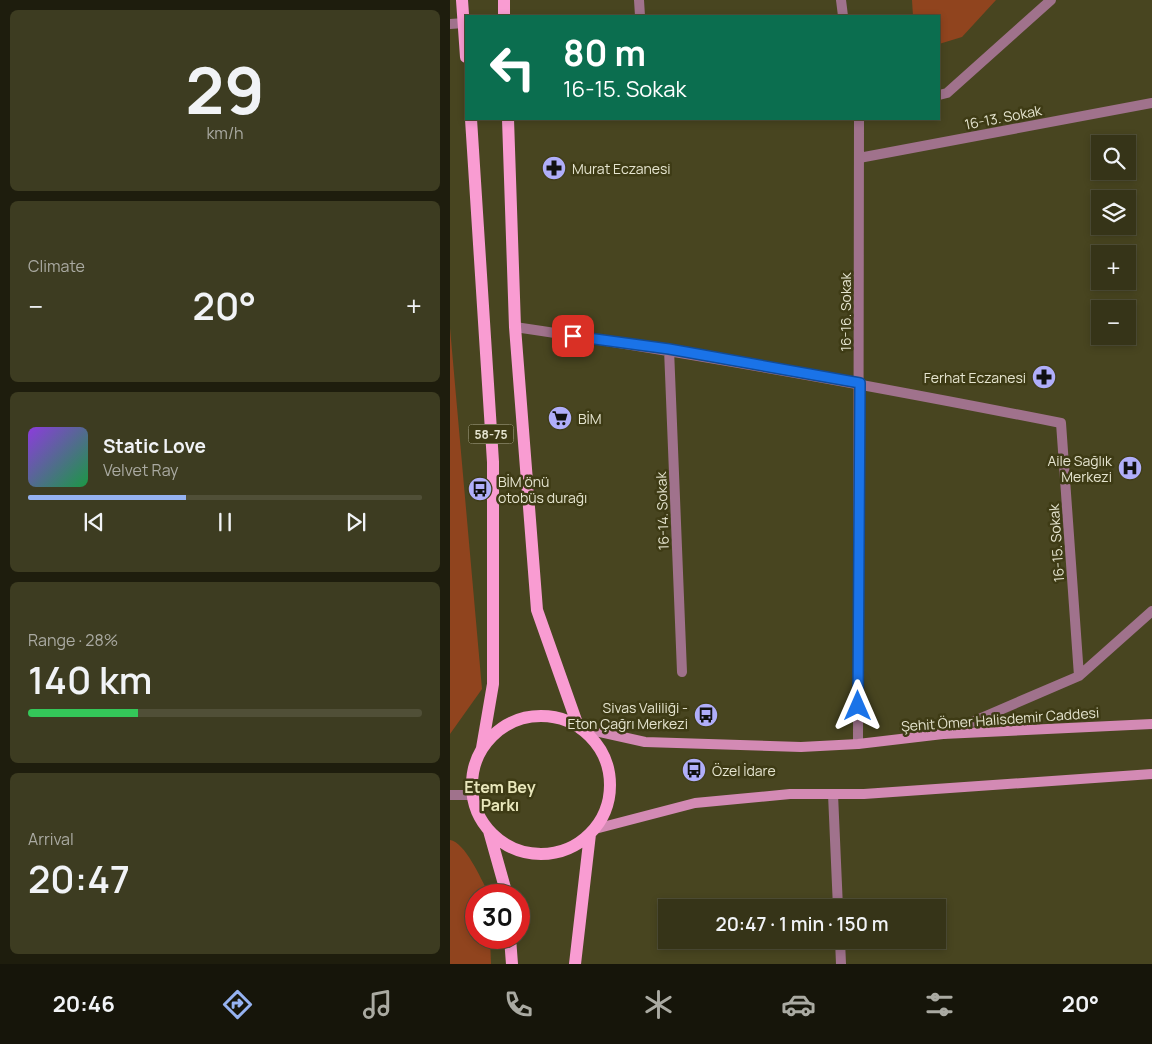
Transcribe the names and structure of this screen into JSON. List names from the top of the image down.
{
  "streets": {
    "main road": ["58-75", "Şehit Ömer Halisdemir Caddesi"],
    "street": [
      "16-13. Sokak",
      "16-16. Sokak",
      "16-14. Sokak",
      "16-15. Sokak"
    ]
  },
  "crossings": [
    ["16-13. Sokak", "16-16. Sokak"],
    ["16-16. Sokak", "16-15. Sokak"],
    ["16-16. Sokak", "Şehit Ömer Halisdemir Caddesi"],
    ["58-75", "16-15. Sokak"],
    ["58-75", "Şehit Ömer Halisdemir Caddesi"],
    ["16-14. Sokak", "16-15. Sokak"]
  ],
  "districts": ["Etem Bey Parkı"],
  "places": {
    "pharmacy": ["Murat Eczanesi", "Ferhat Eczanesi"],
    "supermarket": ["BİM"],
    "hospital": ["Aile Sağlık Merkezi"],
    "bus stop": ["BİM önü otobüs durağı", "Sivas Valiliği - Eton Çağrı Merkezi", "Özel İdare"]
  },
  "page": {
    "tile": [
      ["29", "km/h"],
      "Climate",
      ["Range · 28%", "140 km"],
      ["Arrival", "20:47"]
    ],
    "turn": ["80 m", "16-15. Sokak"],
    "map_buttons": ["+", "−"],
    "heat": ["−", "20°", "+"],
    "song": ["Static Love", "Velvet Ray"],
    "limit": "30",
    "trip": "20:47 · 1 min · 150 m",
    "tabs": ["20:46", "20°"]
  }
}
